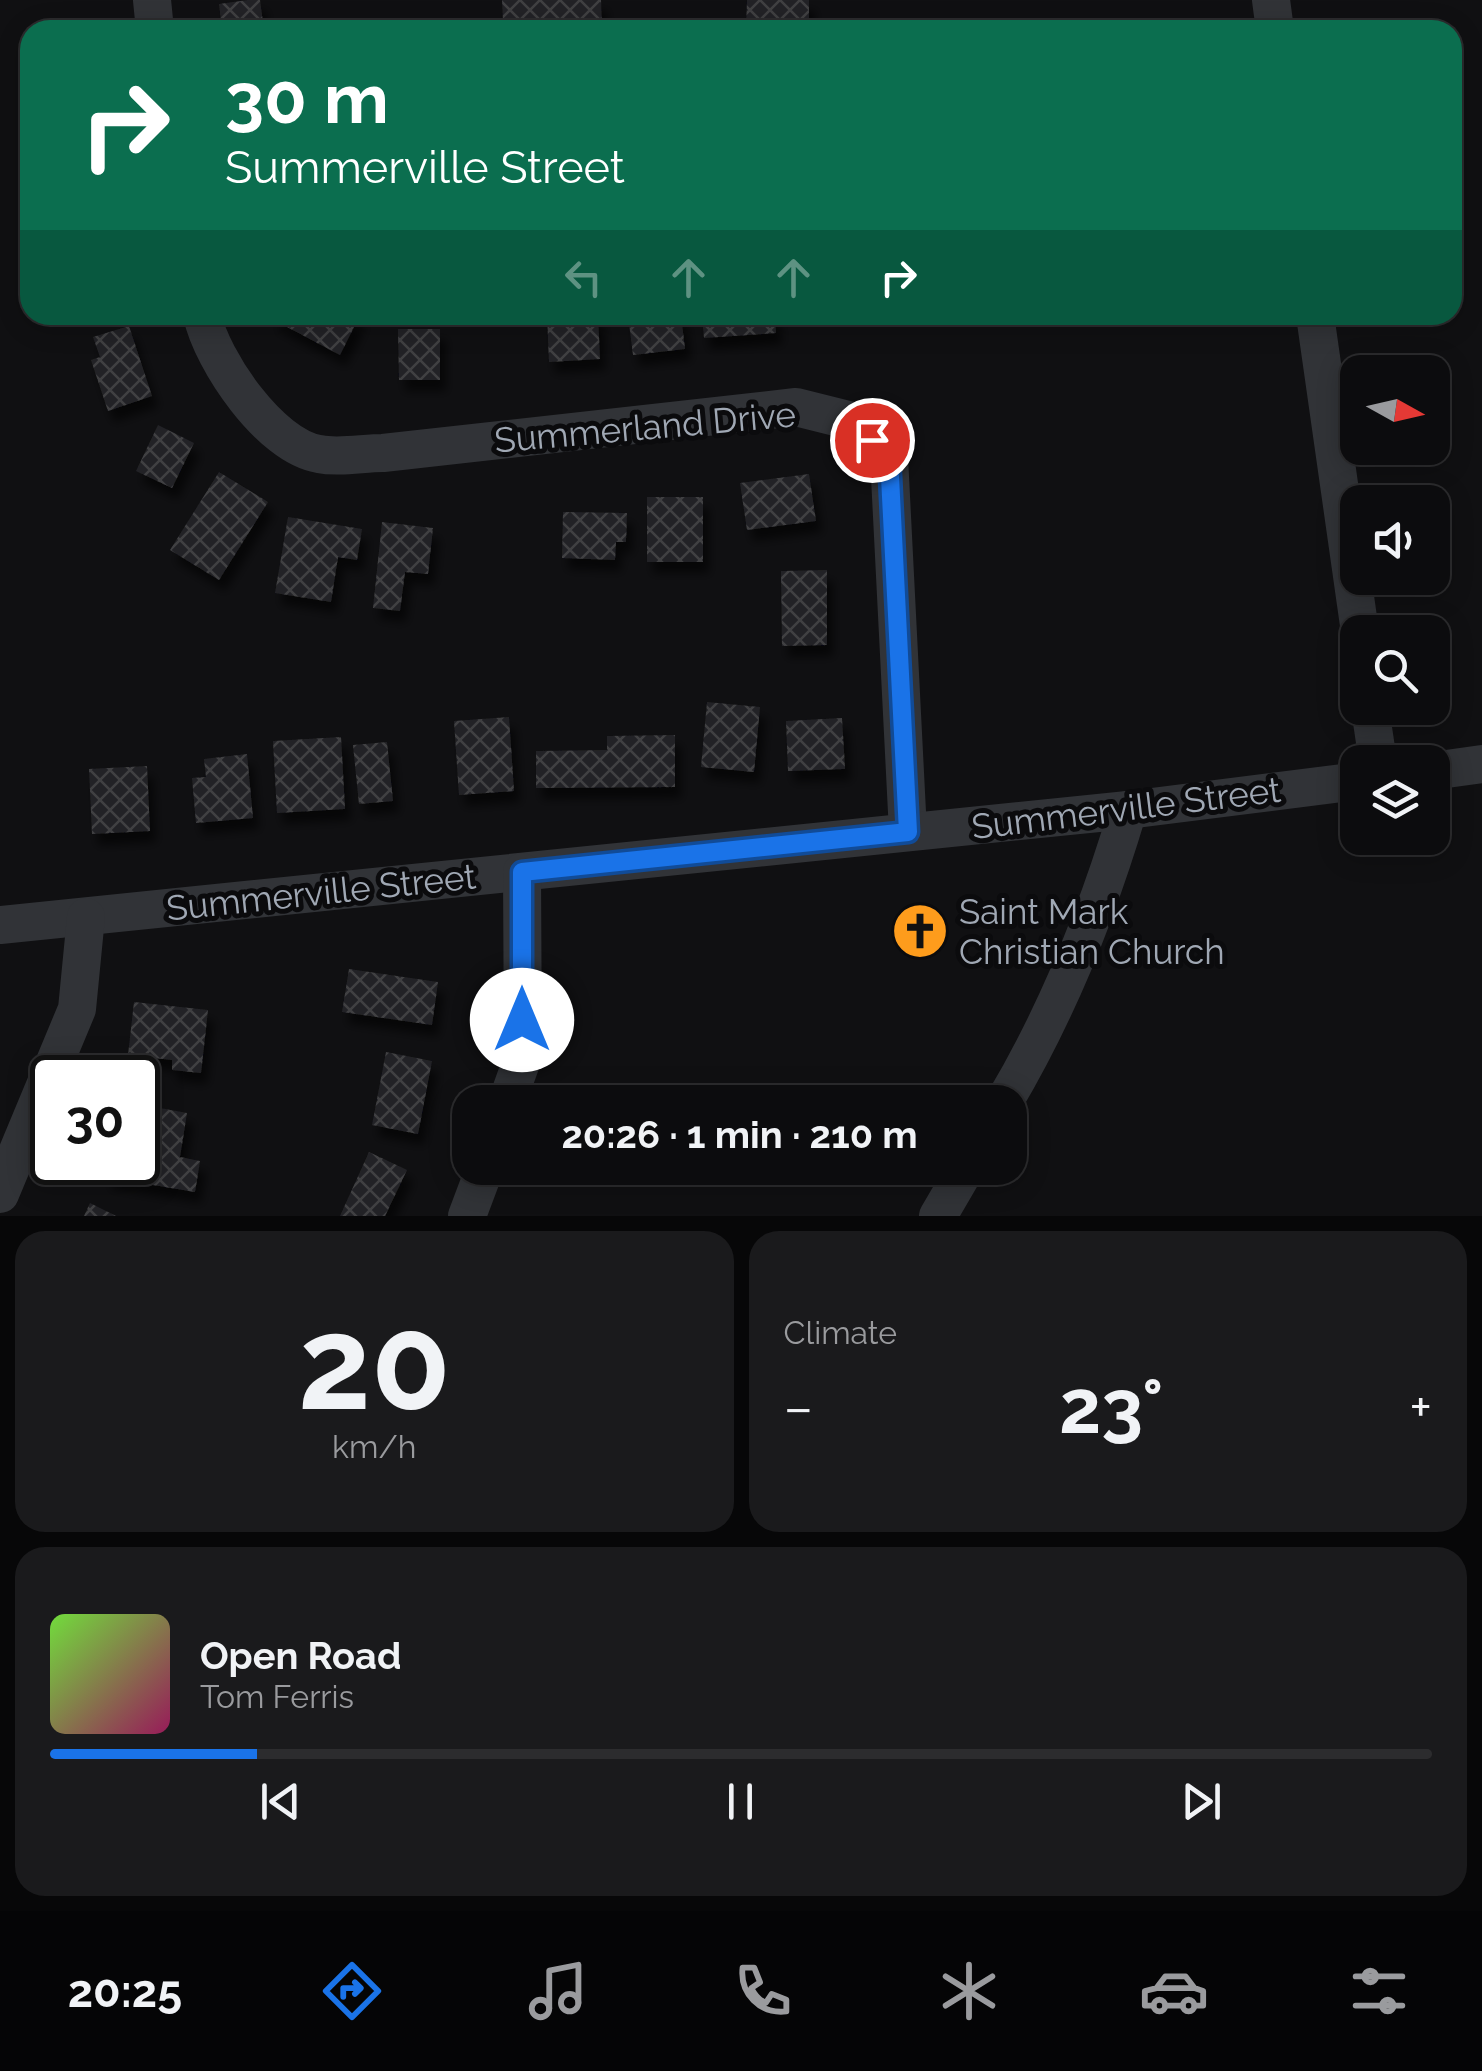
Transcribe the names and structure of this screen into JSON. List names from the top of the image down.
{
  "streets": {
    "street": ["Summerland Drive", "Summerville Street"]
  },
  "crossings": [
    ["Summerland Drive", "Summerville Street"]
  ],
  "places": {
    "church": ["Saint Mark Christian Church"]
  },
  "north": "right",
  "page": {
    "turn": ["30 m", "Summerville Street"],
    "limit": "30",
    "trip": "20:26 · 1 min · 210 m",
    "tile": [
      ["20", "km/h"],
      "Climate"
    ],
    "heat": ["−", "23°", "+"],
    "song": ["Open Road", "Tom Ferris"],
    "tabs": "20:25"
  }
}
